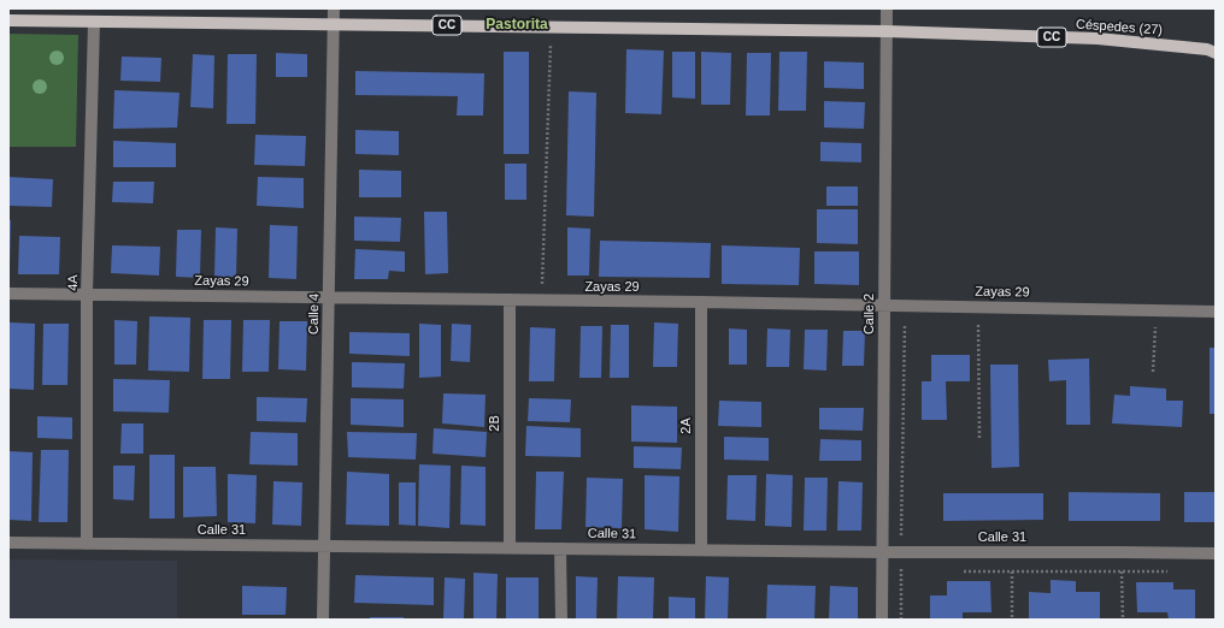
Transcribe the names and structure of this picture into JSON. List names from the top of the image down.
{
  "streets": {
    "main road": ["CC", "Céspedes (27)"],
    "street": [
      "Zayas 29",
      "4A",
      "Calle 4",
      "Calle 2",
      "2B",
      "2A",
      "Calle 31"
    ]
  },
  "crossings": [
    ["Céspedes (27)", "4A"],
    ["Céspedes (27)", "Calle 4"],
    ["Céspedes (27)", "Calle 2"],
    ["Zayas 29", "4A"],
    ["Zayas 29", "Calle 4"],
    ["Zayas 29", "Calle 2"],
    ["Zayas 29", "2B"],
    ["Zayas 29", "2A"],
    ["4A", "Calle 31"],
    ["Calle 4", "Calle 31"],
    ["Calle 2", "Calle 31"],
    ["2B", "Calle 31"],
    ["2A", "Calle 31"]
  ],
  "districts": ["Pastorita"]
}
